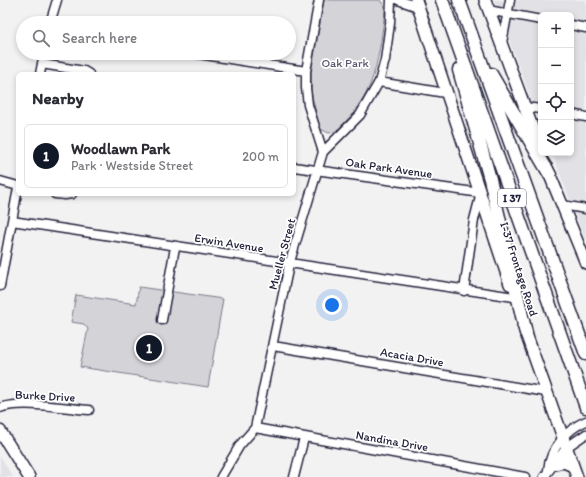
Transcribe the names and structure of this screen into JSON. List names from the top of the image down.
{
  "streets": {
    "highway": ["I 37"],
    "main road": ["I-37 Frontage Road"],
    "street": [
      "Oak Park Avenue",
      "Erwin Avenue",
      "Mueller Street",
      "Acacia Drive",
      "Burke Drive",
      "Nandina Drive"
    ]
  },
  "crossings": [
    ["Oak Park Avenue", "Mueller Street"],
    ["Oak Park Avenue", "I-37 Frontage Road"],
    ["Erwin Avenue", "Mueller Street"],
    ["Erwin Avenue", "I-37 Frontage Road"],
    ["Mueller Street", "Acacia Drive"],
    ["Mueller Street", "Nandina Drive"],
    ["I-37 Frontage Road", "Acacia Drive"]
  ],
  "parks": ["Oak Park"],
  "page": {
    "map_buttons": ["+", "−"],
    "search": "Search here",
    "heading": "Nearby",
    "list": [
      {
        "mark": "1",
        "name": "Woodlawn Park",
        "note": "Park · Westside Street",
        "value": "200 m"
      }
    ],
    "pins": "1"
  }
}
